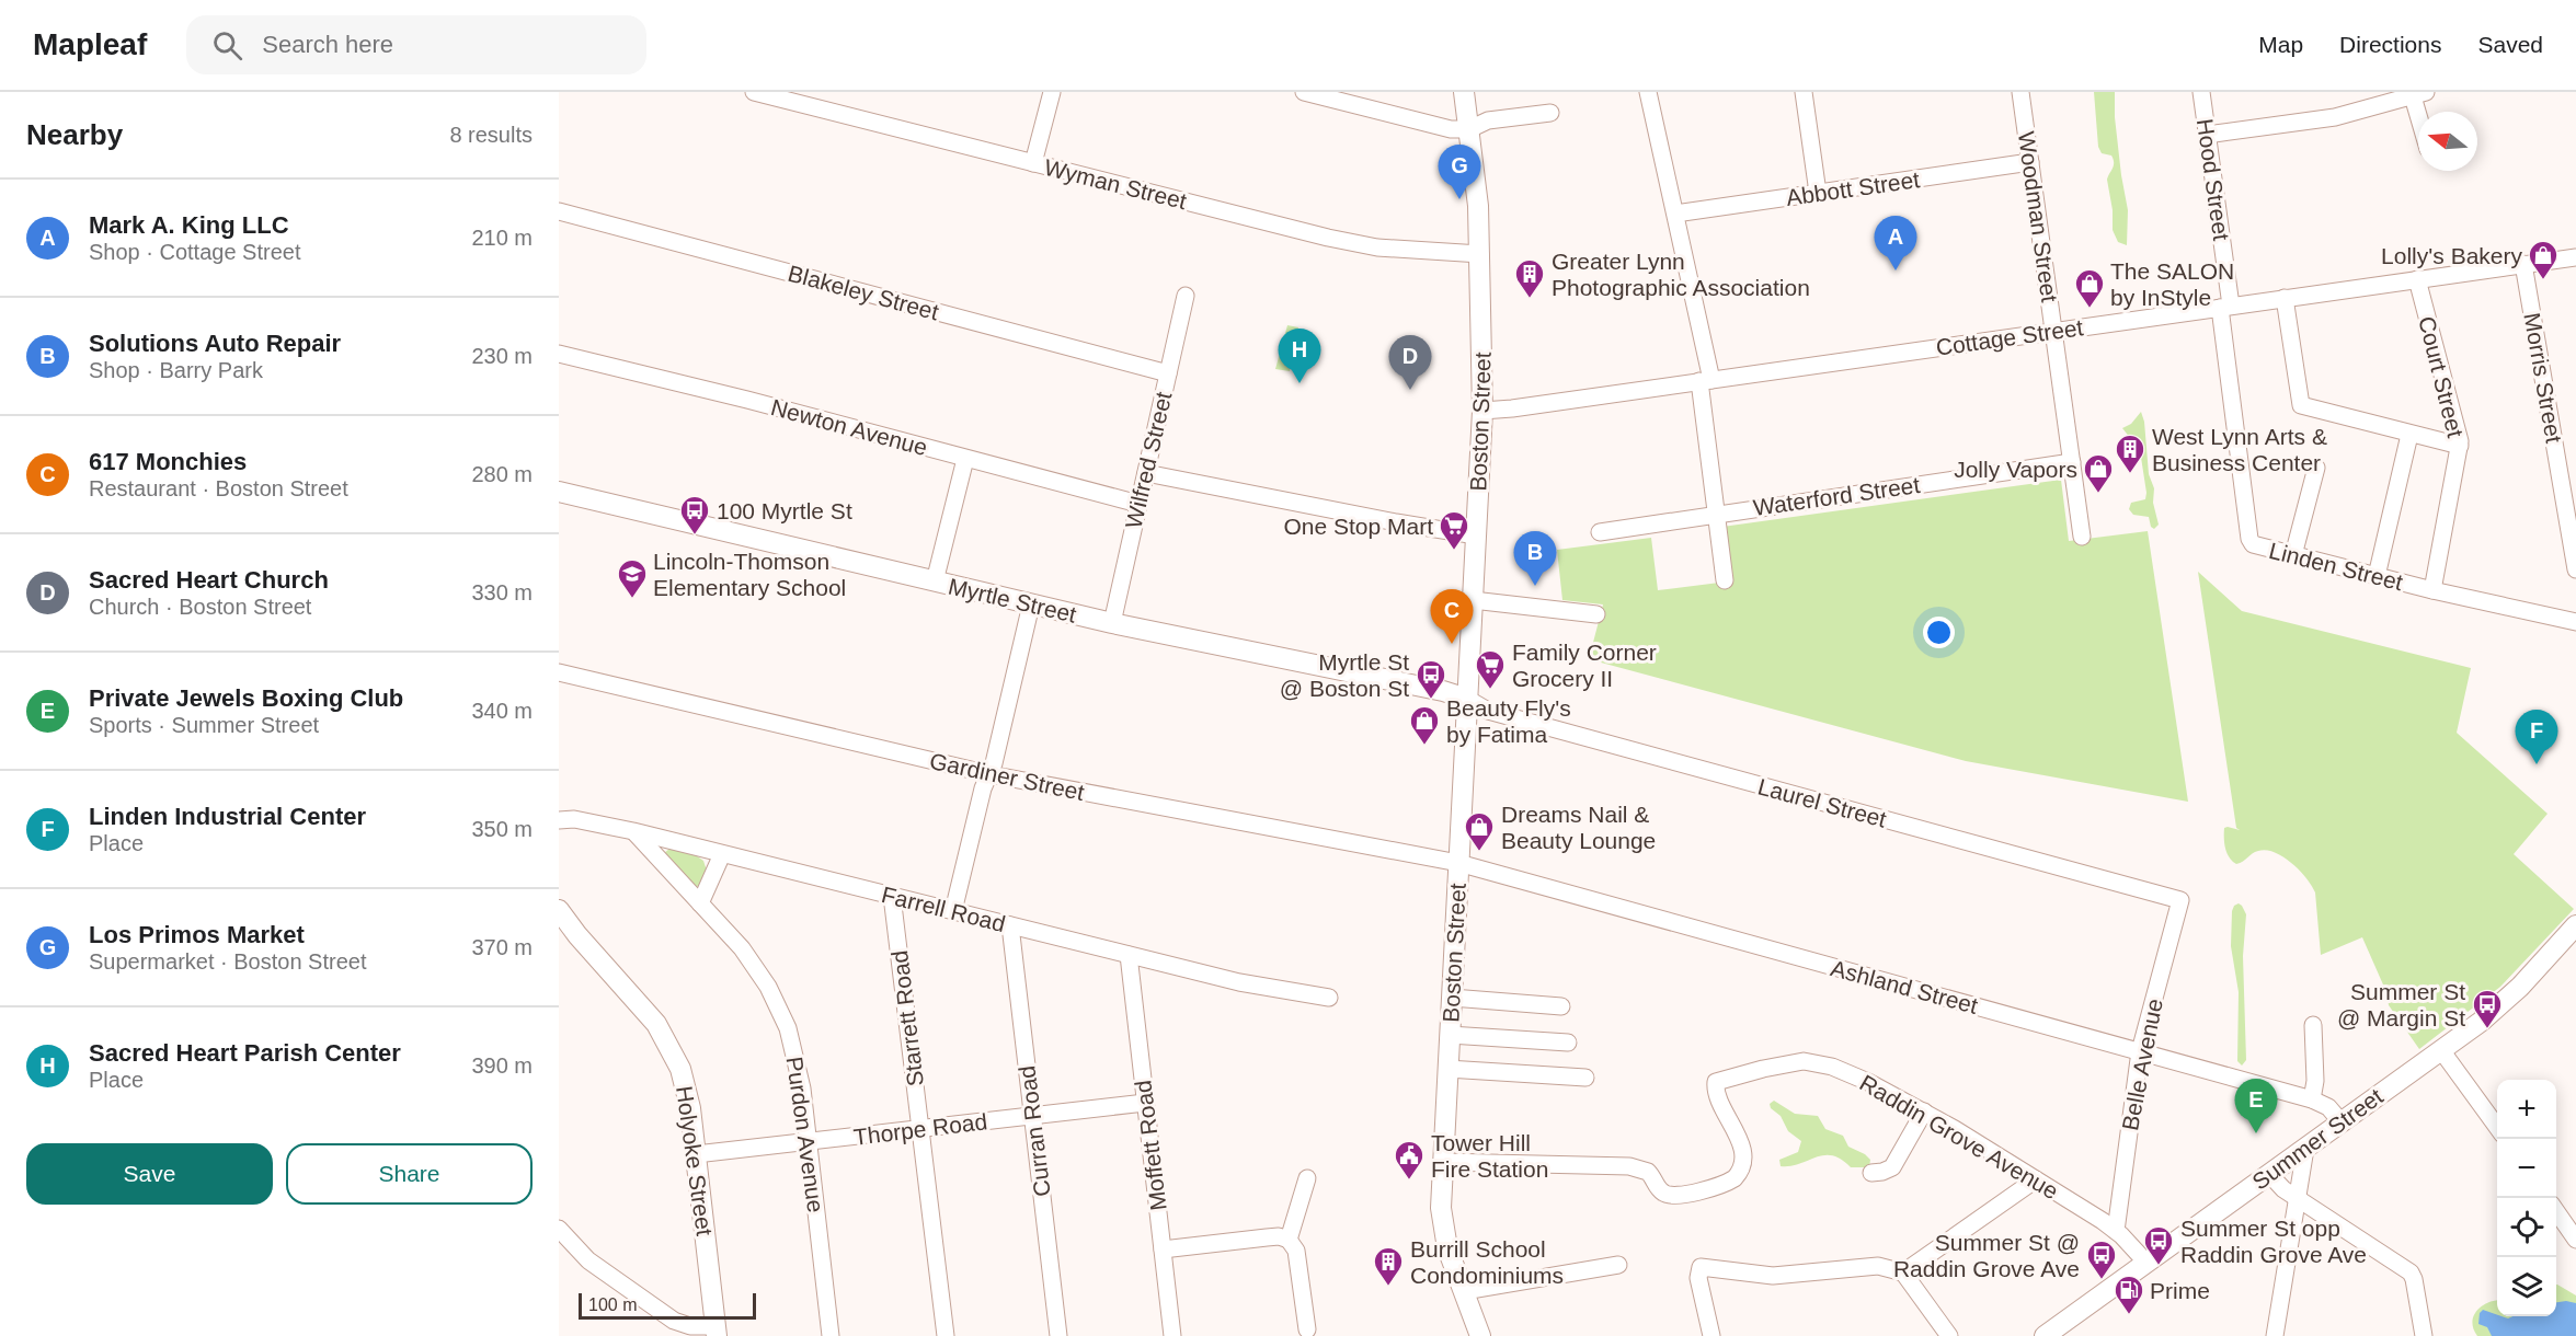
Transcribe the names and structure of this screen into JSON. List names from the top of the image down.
{
  "streets": {
    "main road": [
      "Boston Street",
      "Myrtle Street",
      "Summer Street",
      "Holyoke Street"
    ],
    "street": [
      "Hood Street",
      "Wyman Street",
      "Abbott Street",
      "Woodman Street",
      "Blakeley Street",
      "Cottage Street",
      "Court Street",
      "Morris Street",
      "Newton Avenue",
      "Wilfred Street",
      "Waterford Street",
      "Linden Street",
      "Gardiner Street",
      "Laurel Street",
      "Farrell Road",
      "Ashland Street",
      "Starrett Road",
      "Belle Avenue",
      "Thorpe Road",
      "Curran Road",
      "Purdon Avenue",
      "Raddin Grove Avenue",
      "Moffett Road"
    ]
  },
  "crossings": [
    ["Hood Street", "Cottage Street"],
    ["Hood Street", "Linden Street"],
    ["Wyman Street", "Boston Street"],
    ["Abbott Street", "Woodman Street"],
    ["Woodman Street", "Cottage Street"],
    ["Woodman Street", "Waterford Street"],
    ["Blakeley Street", "Wilfred Street"],
    ["Cottage Street", "Court Street"],
    ["Cottage Street", "Morris Street"],
    ["Cottage Street", "Boston Street"],
    ["Cottage Street", "Linden Street"],
    ["Court Street", "Linden Street"],
    ["Boston Street", "Myrtle Street"],
    ["Boston Street", "Gardiner Street"],
    ["Boston Street", "Laurel Street"],
    ["Boston Street", "Ashland Street"],
    ["Boston Street", "Raddin Grove Avenue"],
    ["Newton Avenue", "Wilfred Street"],
    ["Wilfred Street", "Myrtle Street"],
    ["Myrtle Street", "Laurel Street"],
    ["Gardiner Street", "Ashland Street"],
    ["Laurel Street", "Belle Avenue"],
    ["Farrell Road", "Starrett Road"],
    ["Farrell Road", "Curran Road"],
    ["Farrell Road", "Purdon Avenue"],
    ["Farrell Road", "Moffett Road"],
    ["Ashland Street", "Belle Avenue"],
    ["Ashland Street", "Summer Street"],
    ["Starrett Road", "Thorpe Road"],
    ["Belle Avenue", "Raddin Grove Avenue"],
    ["Thorpe Road", "Curran Road"],
    ["Thorpe Road", "Purdon Avenue"],
    ["Thorpe Road", "Moffett Road"],
    ["Thorpe Road", "Holyoke Street"],
    ["Raddin Grove Avenue", "Summer Street"]
  ],
  "places": {
    "shop": [
      "Lolly's Bakery",
      "The SALON by InStyle",
      "Jolly Vapors",
      "Beauty Fly's by Fatima",
      "Dreams Nail & Beauty Lounge"
    ],
    "building": ["Greater Lynn Photographic Association", "West Lynn Arts & Business Center", "Burrill School Condominiums"],
    "bus stop": [
      "100 Myrtle St",
      "Myrtle St @ Boston St",
      "Summer St @ Margin St",
      "Summer St opp Raddin Grove Ave",
      "Summer St @ Raddin Grove Ave"
    ],
    "supermarket": ["One Stop Mart", "Family Corner Grocery II"],
    "school or university": ["Lincoln-Thomson Elementary School"],
    "public building": ["Tower Hill Fire Station"],
    "fuel station": ["Prime"]
  },
  "scale_bar": "100 m",
  "north": "left",
  "page": {
    "header": "Mapleaf",
    "search": "Search here",
    "nav": ["Map", "Directions", "Saved"],
    "heading": ["Nearby", "8 results"],
    "pins": [
      "G",
      "A",
      "H",
      "D",
      "B",
      "C",
      "F",
      "E"
    ],
    "list": [
      {
        "mark": "A",
        "name": "Mark A. King LLC",
        "note": "Shop · Cottage Street",
        "value": "210 m"
      },
      {
        "mark": "B",
        "name": "Solutions Auto Repair",
        "note": "Shop · Barry Park",
        "value": "230 m"
      },
      {
        "mark": "C",
        "name": "617 Monchies",
        "note": "Restaurant · Boston Street",
        "value": "280 m"
      },
      {
        "mark": "D",
        "name": "Sacred Heart Church",
        "note": "Church · Boston Street",
        "value": "330 m"
      },
      {
        "mark": "E",
        "name": "Private Jewels Boxing Club",
        "note": "Sports · Summer Street",
        "value": "340 m"
      },
      {
        "mark": "F",
        "name": "Linden Industrial Center",
        "note": "Place",
        "value": "350 m"
      },
      {
        "mark": "G",
        "name": "Los Primos Market",
        "note": "Supermarket · Boston Street",
        "value": "370 m"
      },
      {
        "mark": "H",
        "name": "Sacred Heart Parish Center",
        "note": "Place",
        "value": "390 m"
      }
    ],
    "map_buttons": ["+", "−"],
    "buttons": ["Save", "Share"],
    "scale": "100 m"
  }
}
